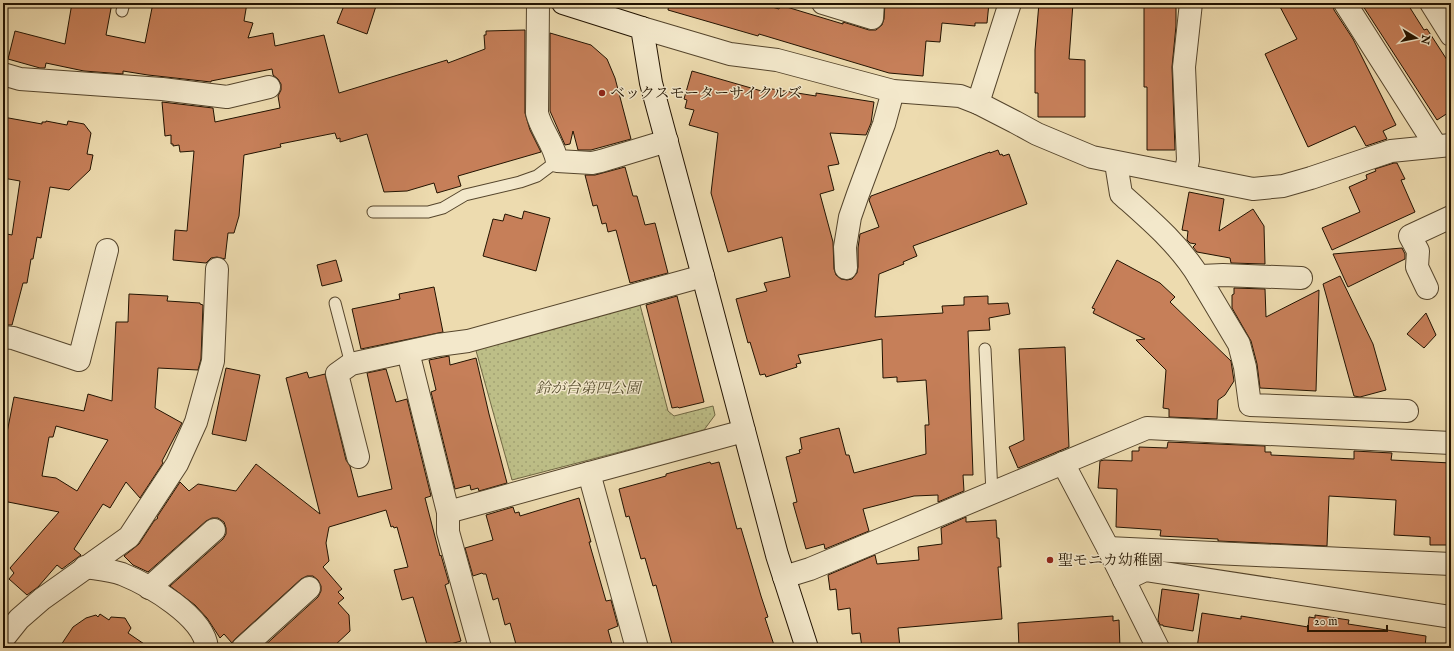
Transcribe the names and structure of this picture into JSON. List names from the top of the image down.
{
  "parks": ["鈴が台第四公園"],
  "places": ["ベックスモーターサイクルズ", "聖モニカ幼稚園"],
  "scale_bar": "20 m",
  "north": "right"
}
